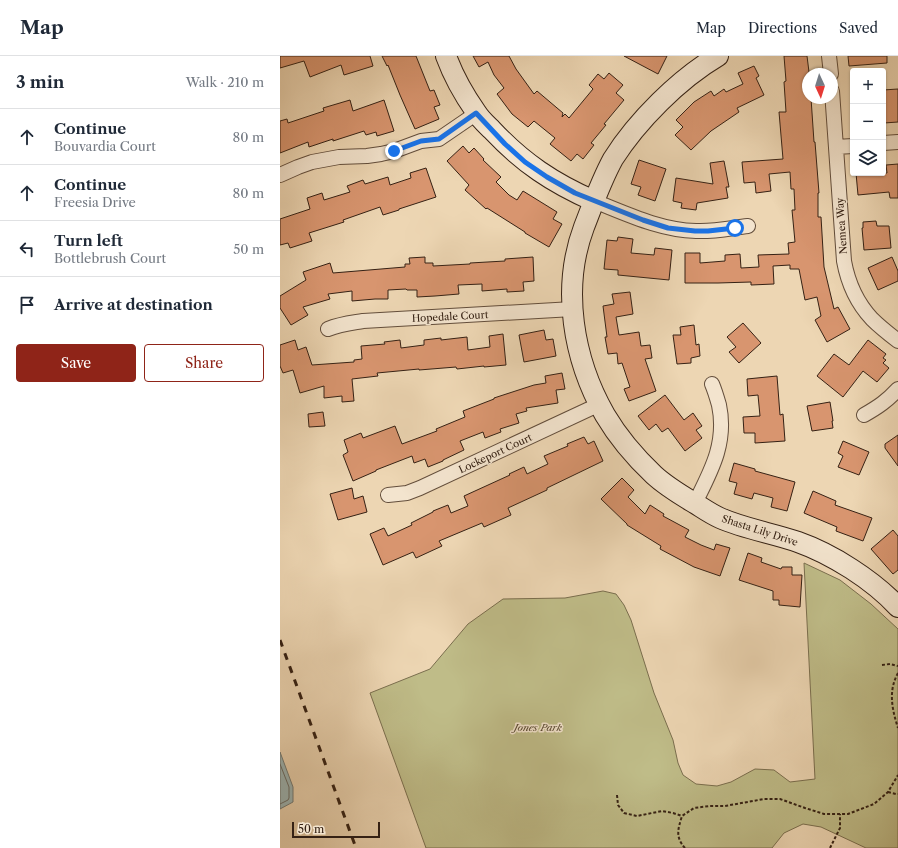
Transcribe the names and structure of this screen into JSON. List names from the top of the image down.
{
  "streets": {
    "street": [
      "Nemea Way",
      "Hopedale Court",
      "Lockeport Court",
      "Shasta Lily Drive"
    ]
  },
  "crossings": [
    ["Hopedale Court", "Shasta Lily Drive"],
    ["Lockeport Court", "Shasta Lily Drive"]
  ],
  "parks": ["Jones Park"],
  "scale_bar": "50 m",
  "north": "bottom",
  "page": {
    "header": "Map",
    "nav": ["Map", "Directions", "Saved"],
    "heading": ["3 min", "Walk · 210 m"],
    "map_buttons": ["+", "−"],
    "list": [
      ["Continue", "Bouvardia Court", "80 m"],
      ["Continue", "Freesia Drive", "80 m"],
      ["Turn left", "Bottlebrush Court", "50 m"],
      "Arrive at destination"
    ],
    "buttons": ["Save", "Share"],
    "scale": "50 m"
  }
}
